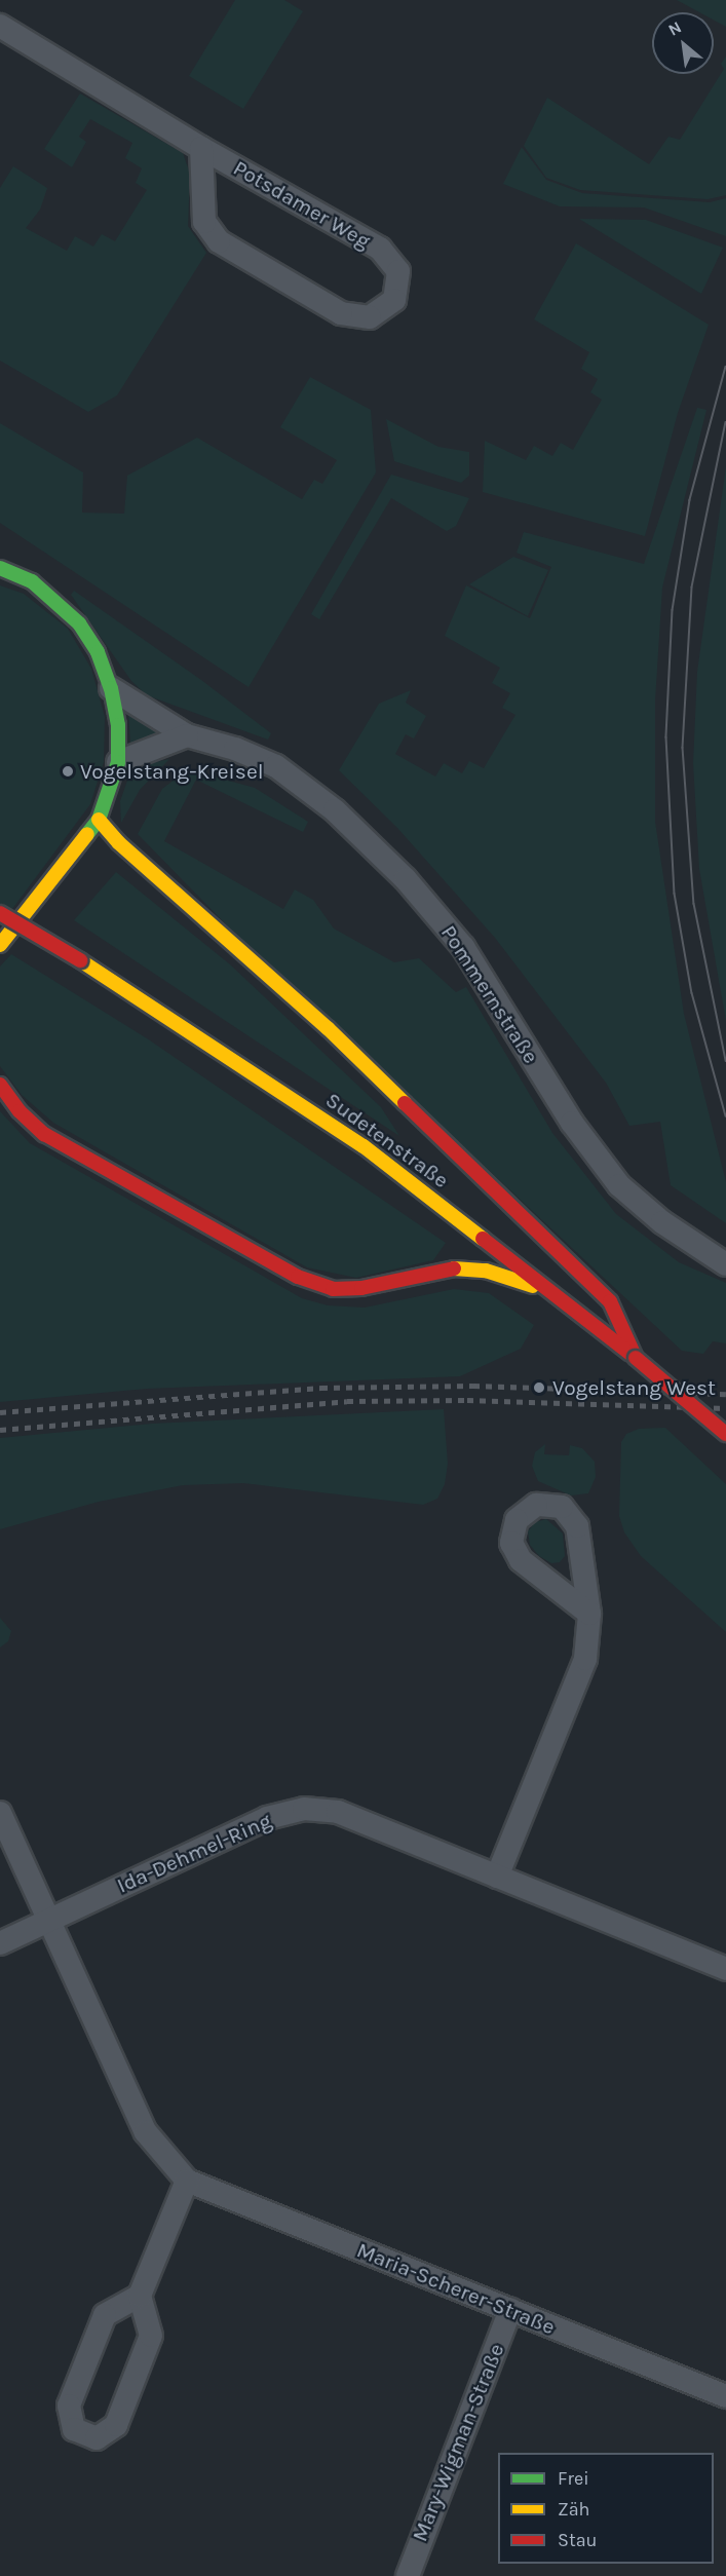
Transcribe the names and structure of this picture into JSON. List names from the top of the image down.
{
  "streets": {
    "main road": ["Sudetenstraße"],
    "street": [
      "Potsdamer Weg",
      "Pommernstraße",
      "Ida-Dehmel-Ring",
      "Maria-Scherer-Straße",
      "Mary-Wigman-Straße"
    ]
  },
  "crossings": [
    ["Ida-Dehmel-Ring", "Maria-Scherer-Straße"],
    ["Maria-Scherer-Straße", "Mary-Wigman-Straße"]
  ],
  "places": ["Vogelstang-Kreisel", "Vogelstang West"],
  "legend": ["Frei", "Zäh", "Stau"],
  "north": "top left"
}
